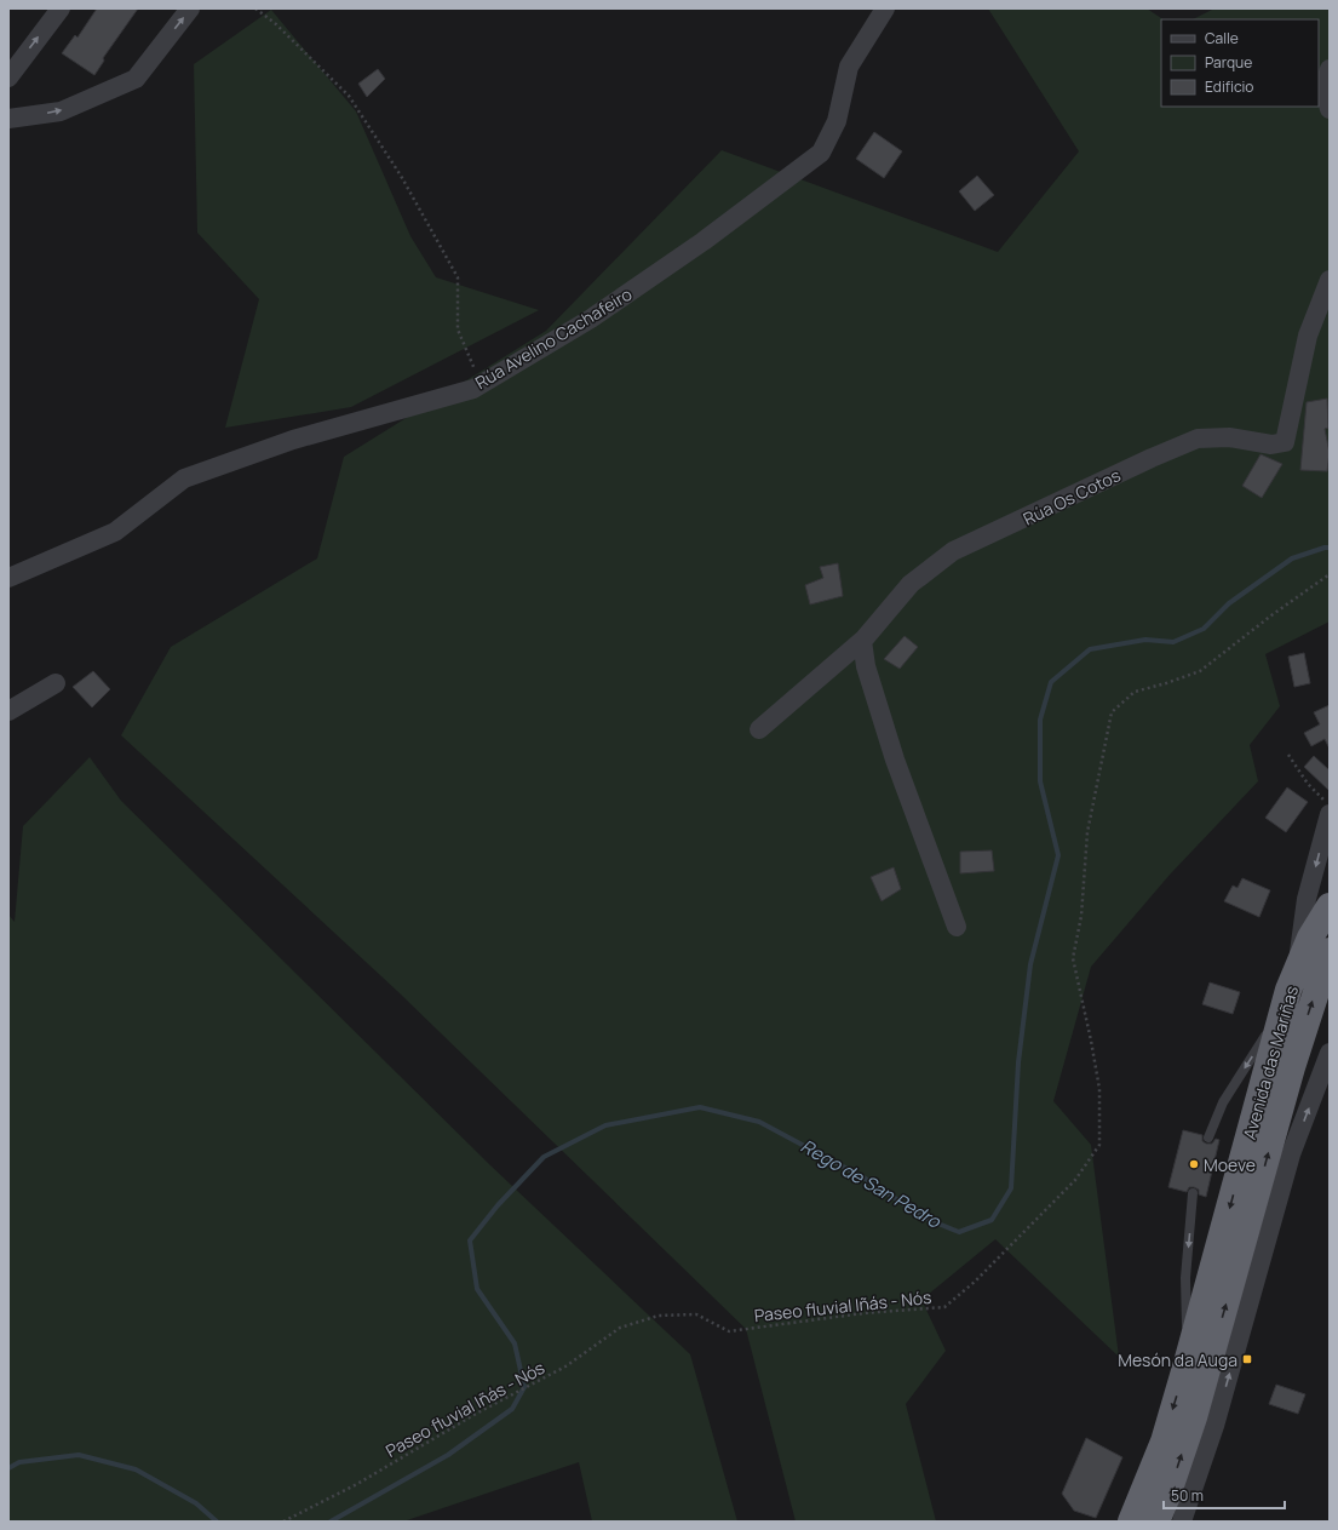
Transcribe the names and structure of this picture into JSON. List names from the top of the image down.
{
  "streets": {
    "highway": ["Avenida das Mariñas"],
    "street": ["Rúa Avelino Cachafeiro", "Rúa Os Cotos"],
    "path": ["Paseo fluvial Iñás - Nós"]
  },
  "water": ["Rego de San Pedro"],
  "places": {
    "other": ["Moeve"],
    "transit": ["Mesón da Auga"]
  },
  "legend": ["Calle", "Parque", "Edificio"],
  "scale_bar": "50 m"
}
